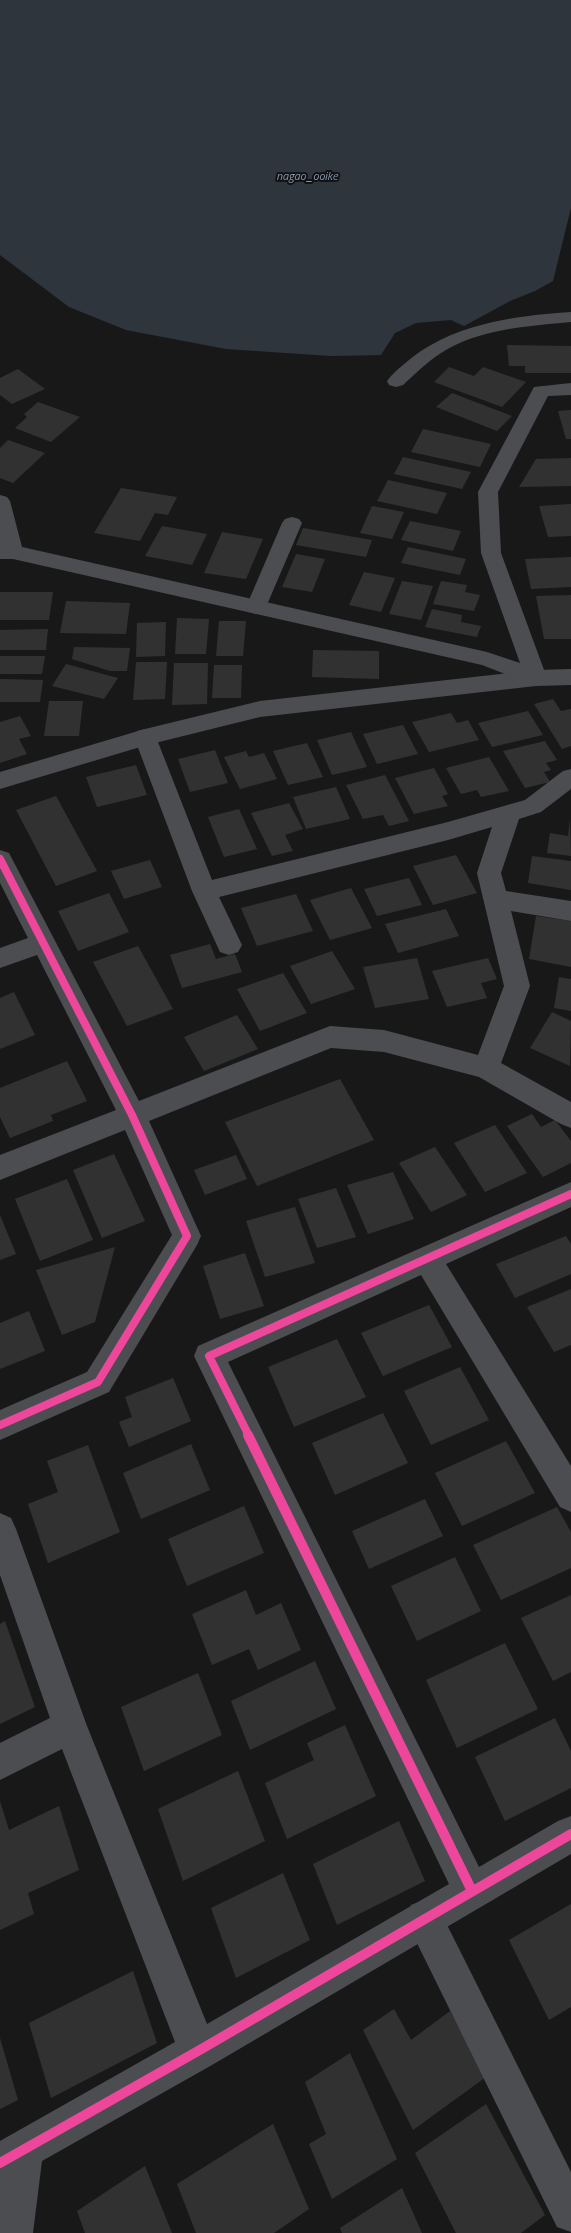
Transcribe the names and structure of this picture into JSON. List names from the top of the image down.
{
  "water": ["nagao_ooike"]
}
